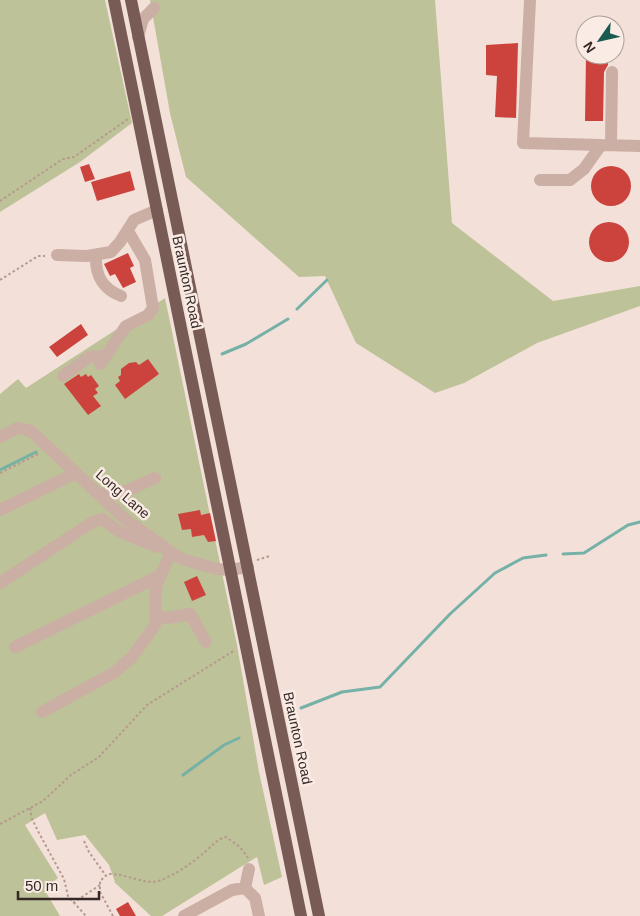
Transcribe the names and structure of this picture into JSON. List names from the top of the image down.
{
  "streets": {
    "main road": ["Braunton Road"],
    "street": ["Long Lane"]
  },
  "crossings": [
    ["Braunton Road", "Long Lane"]
  ],
  "scale_bar": "50 m",
  "north": "bottom left"
}
